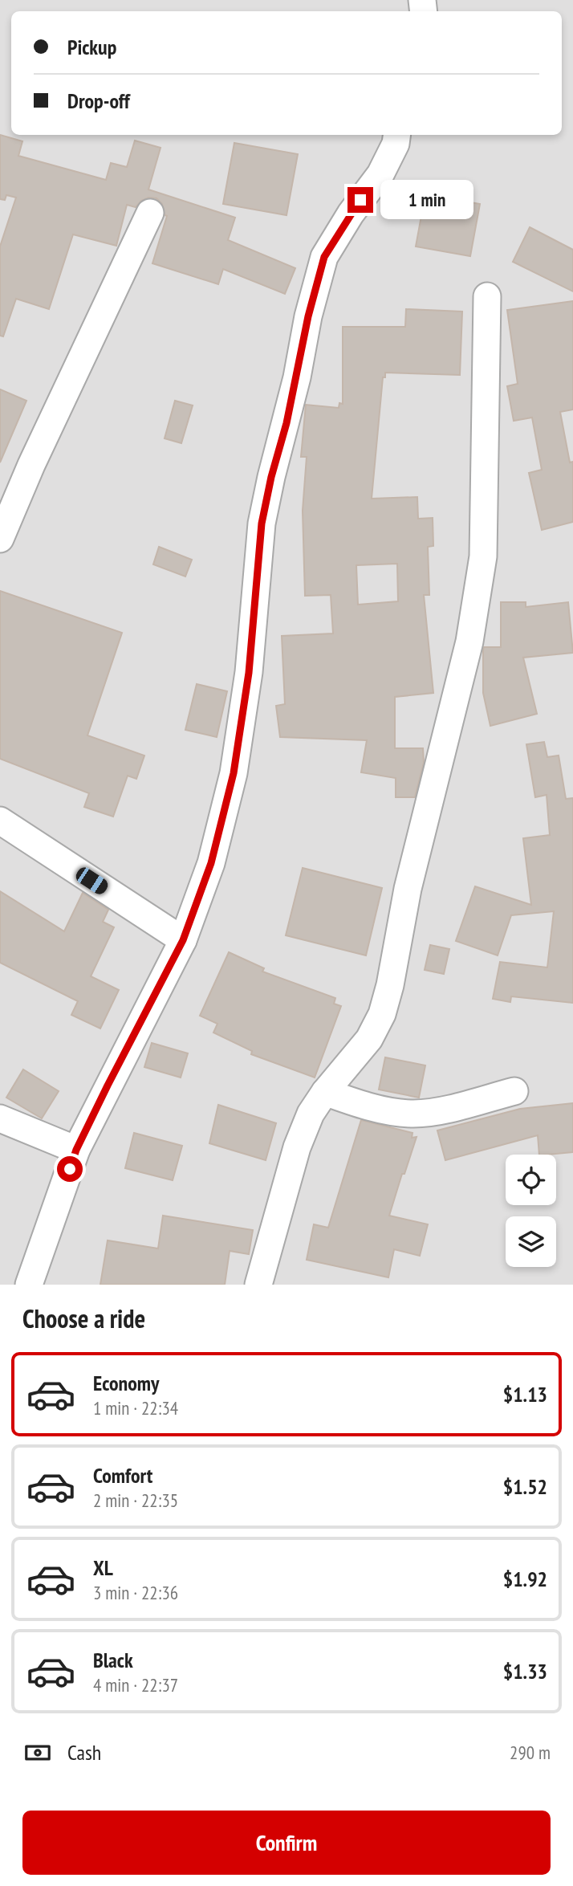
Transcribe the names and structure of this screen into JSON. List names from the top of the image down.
{
  "page": {
    "banner": ["Pickup", "Drop-off"],
    "bubble": "1 min",
    "heading": "Choose a ride",
    "list": [
      {
        "name": "Economy",
        "note": "1 min · 22:34",
        "value": "$1.13"
      },
      {
        "name": "Comfort",
        "note": "2 min · 22:35",
        "value": "$1.52"
      },
      {
        "name": "XL",
        "note": "3 min · 22:36",
        "value": "$1.92"
      },
      {
        "name": "Black",
        "note": "4 min · 22:37",
        "value": "$1.33"
      }
    ],
    "pay": ["Cash", "290 m"],
    "buttons": "Confirm"
  }
}
